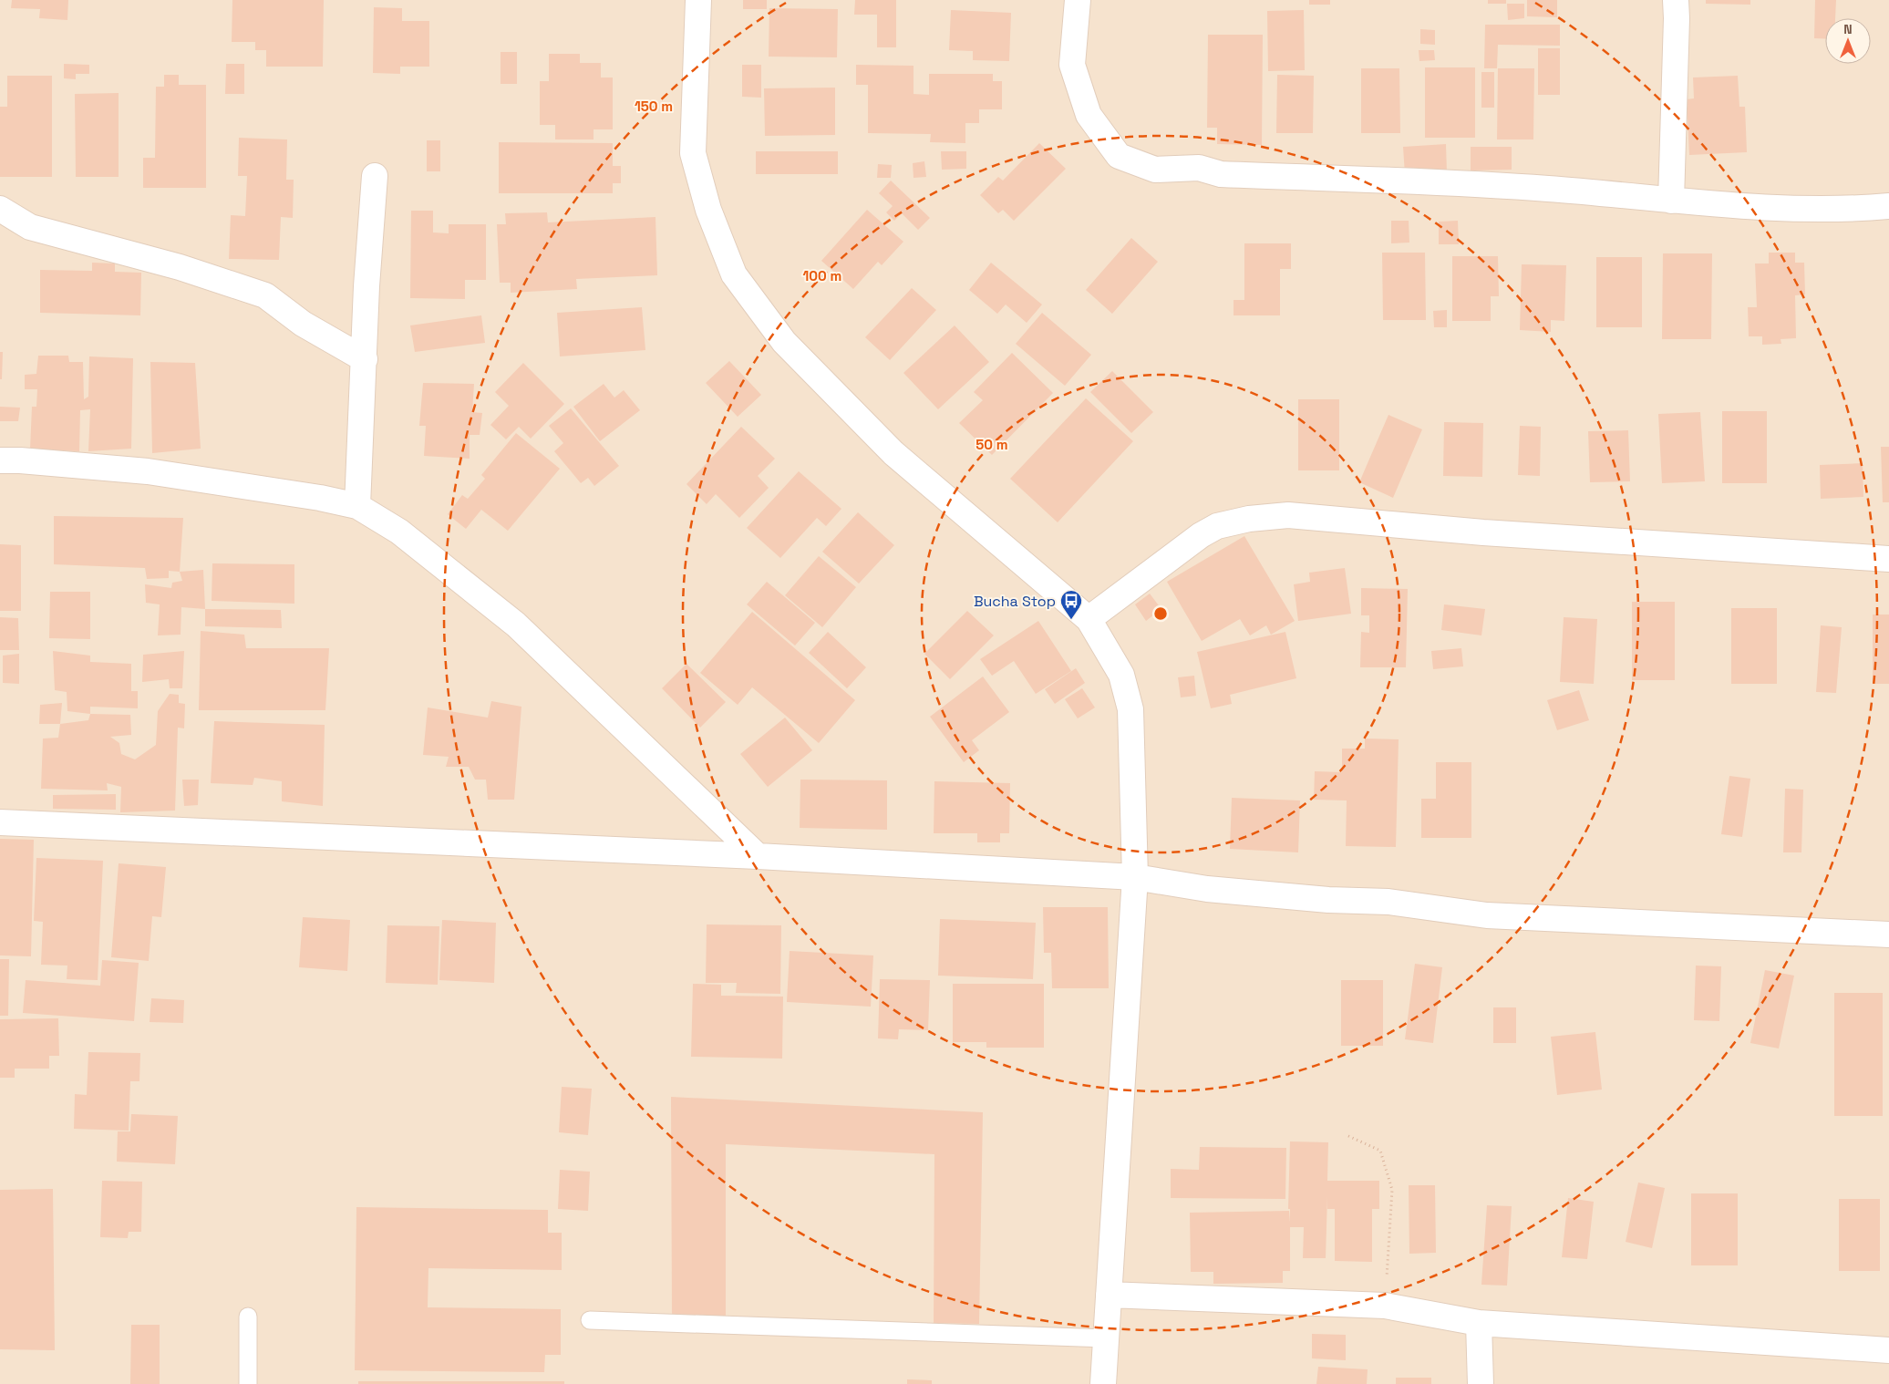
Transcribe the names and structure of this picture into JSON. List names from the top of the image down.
{
  "places": {
    "bus stop": ["Bucha Stop"]
  },
  "north": "top",
  "rings": ["150 m", "100 m", "50 m"]
}
